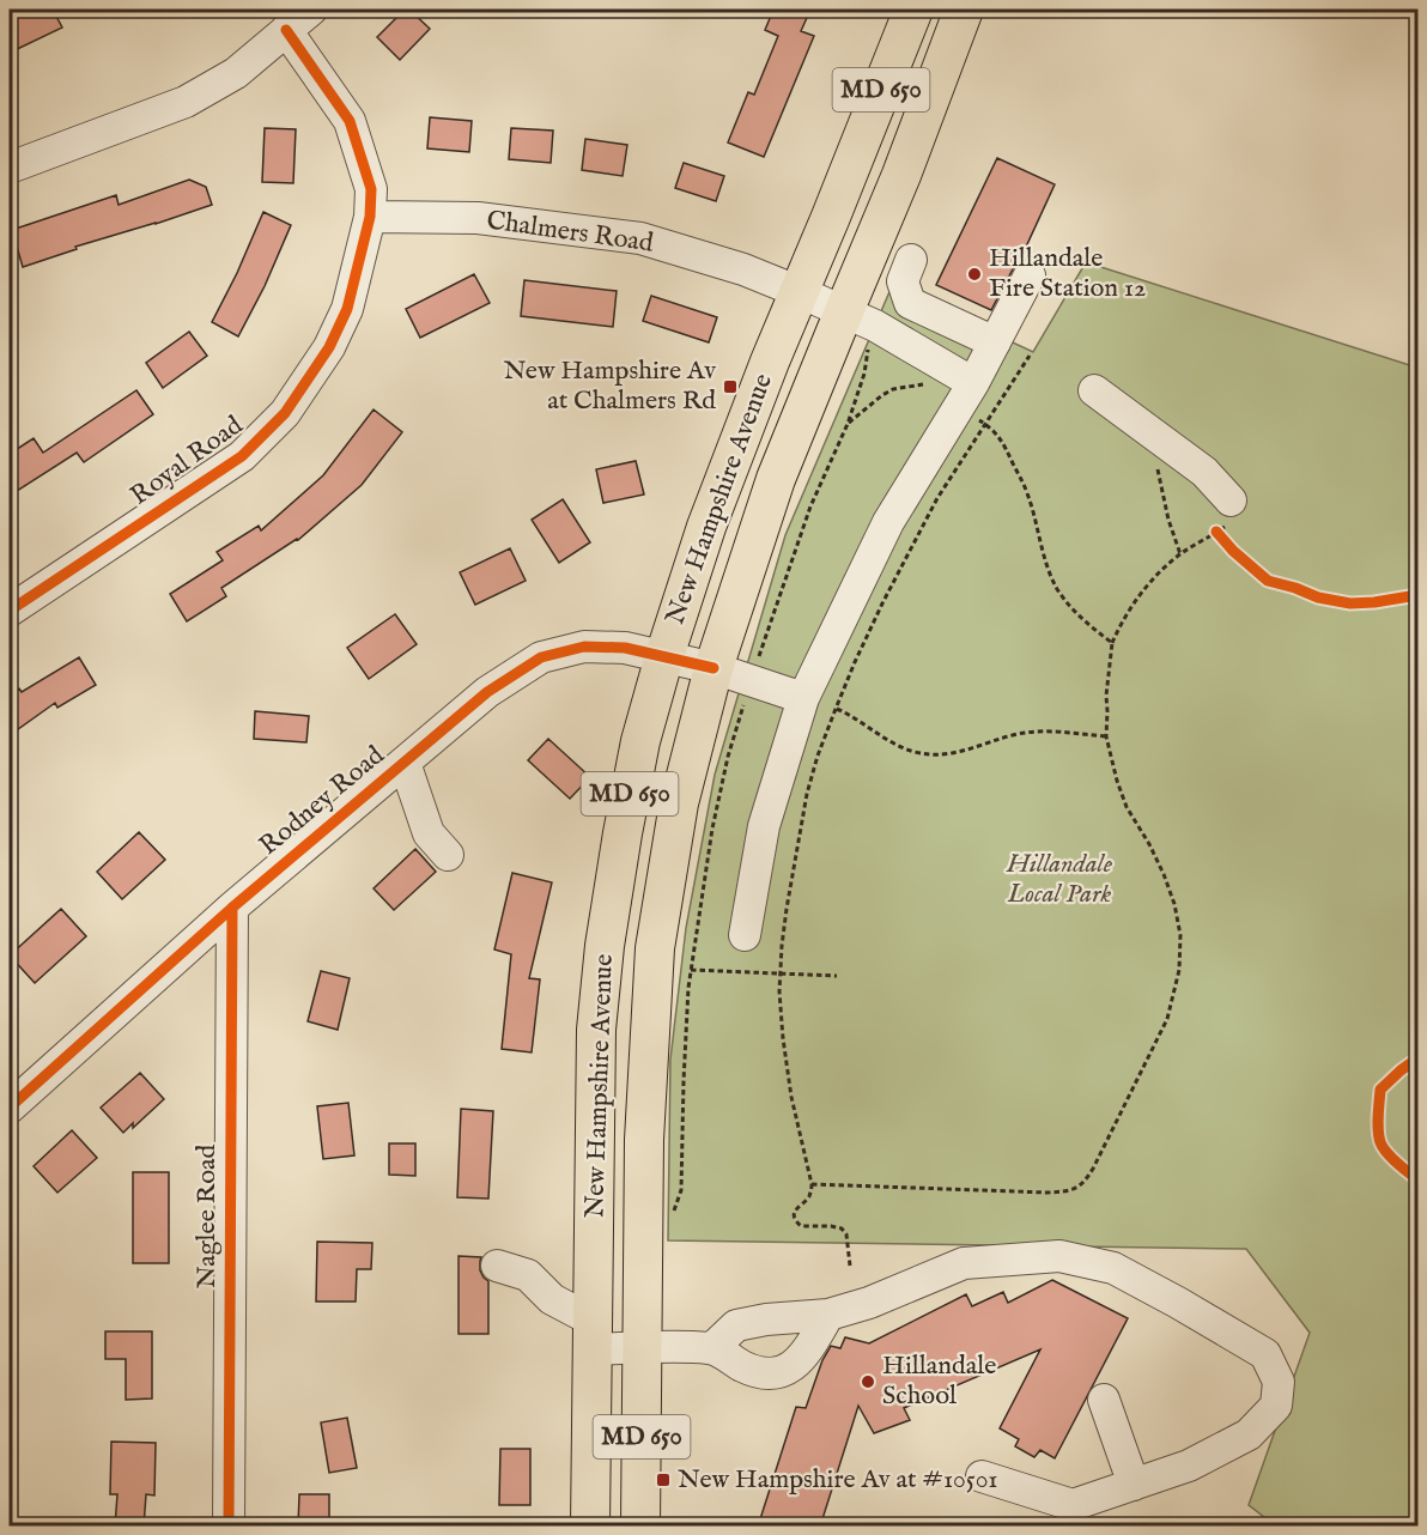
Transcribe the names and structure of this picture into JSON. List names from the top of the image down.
{
  "streets": {
    "main road": ["MD 650", "New Hampshire Avenue"],
    "street": [
      "Chalmers Road",
      "Royal Road",
      "Rodney Road",
      "Naglee Road"
    ]
  },
  "crossings": [
    ["Chalmers Road", "Royal Road"],
    ["Chalmers Road", "New Hampshire Avenue"],
    ["New Hampshire Avenue", "Rodney Road"],
    ["Rodney Road", "Naglee Road"]
  ],
  "parks": ["Hillandale Local Park"],
  "places": {
    "other": ["Hillandale Fire Station 12", "Hillandale School"],
    "transit": ["New Hampshire Av at Chalmers Rd", "New Hampshire Av at #10501"]
  }
}
